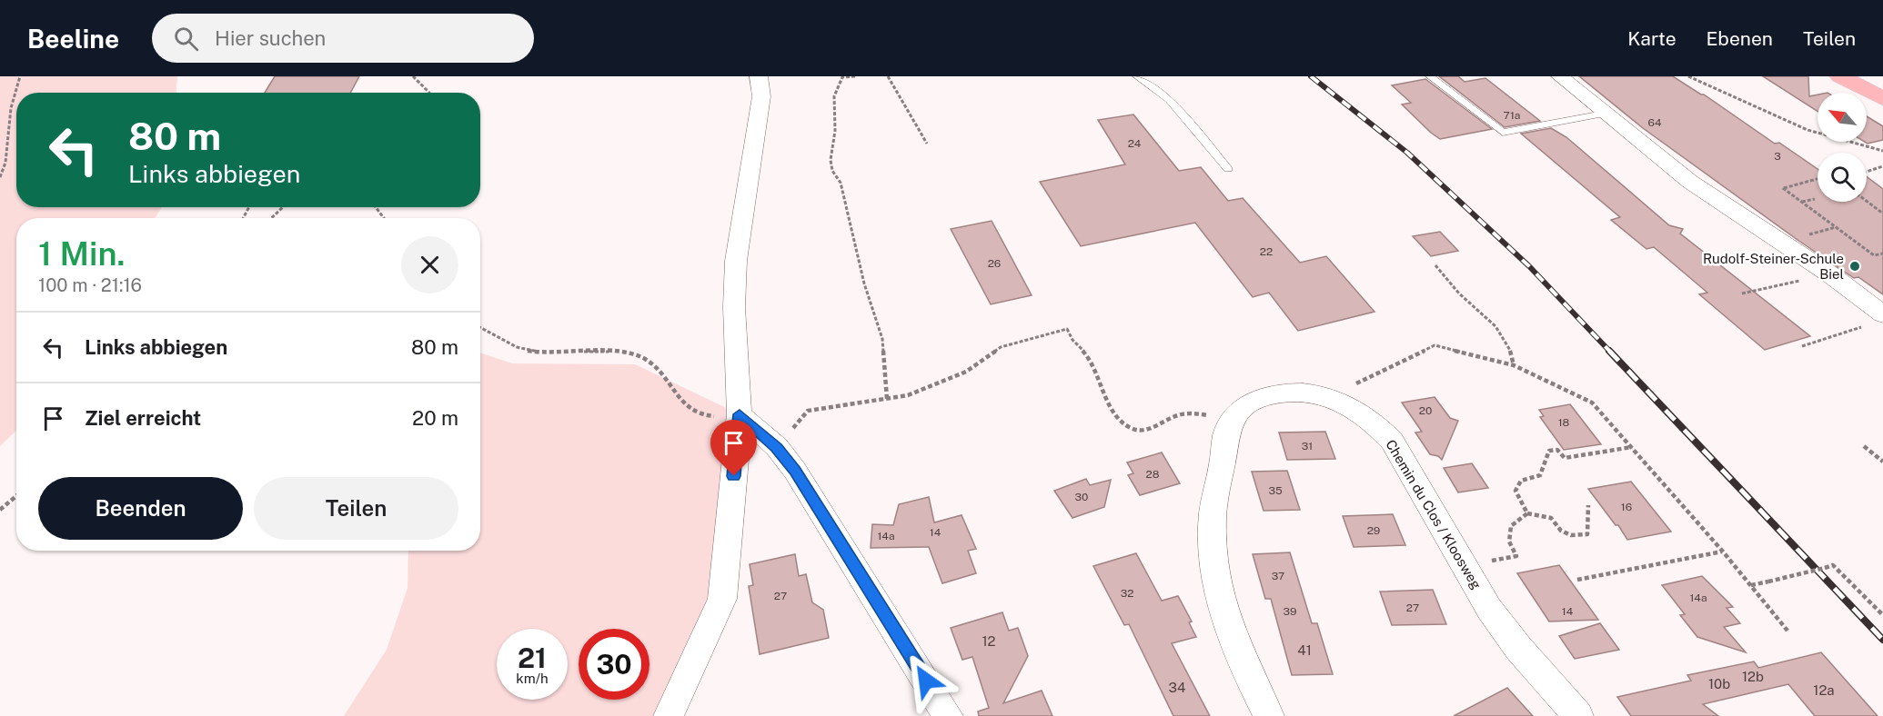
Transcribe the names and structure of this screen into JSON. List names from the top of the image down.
{
  "streets": {
    "street": ["Chemin du Clos / Kloosweg"]
  },
  "places": ["Rudolf-Steiner-Schule Biel"],
  "house_numbers": [
    "71a",
    "64",
    "24",
    "3",
    "22",
    "26",
    "20",
    "18",
    "31",
    "28",
    "35",
    "30",
    "16",
    "29",
    "14",
    "14a",
    "37",
    "32",
    "27",
    "14a",
    "27",
    "39",
    "14",
    "12",
    "41",
    "12b",
    "10b",
    "34",
    "12a"
  ],
  "north": "top left",
  "page": {
    "header": "Beeline",
    "search": "Hier suchen",
    "nav": ["Karte", "Ebenen", "Teilen"],
    "turn": ["80 m", "Links abbiegen"],
    "heading": ["1 Min.", "100 m · 21:16"],
    "list": [
      {
        "name": "Links abbiegen",
        "value": "80 m"
      },
      {
        "name": "Ziel erreicht",
        "value": "20 m"
      }
    ],
    "buttons": ["Beenden", "Teilen"],
    "speed": "21 km/h",
    "limit": "30"
  }
}
